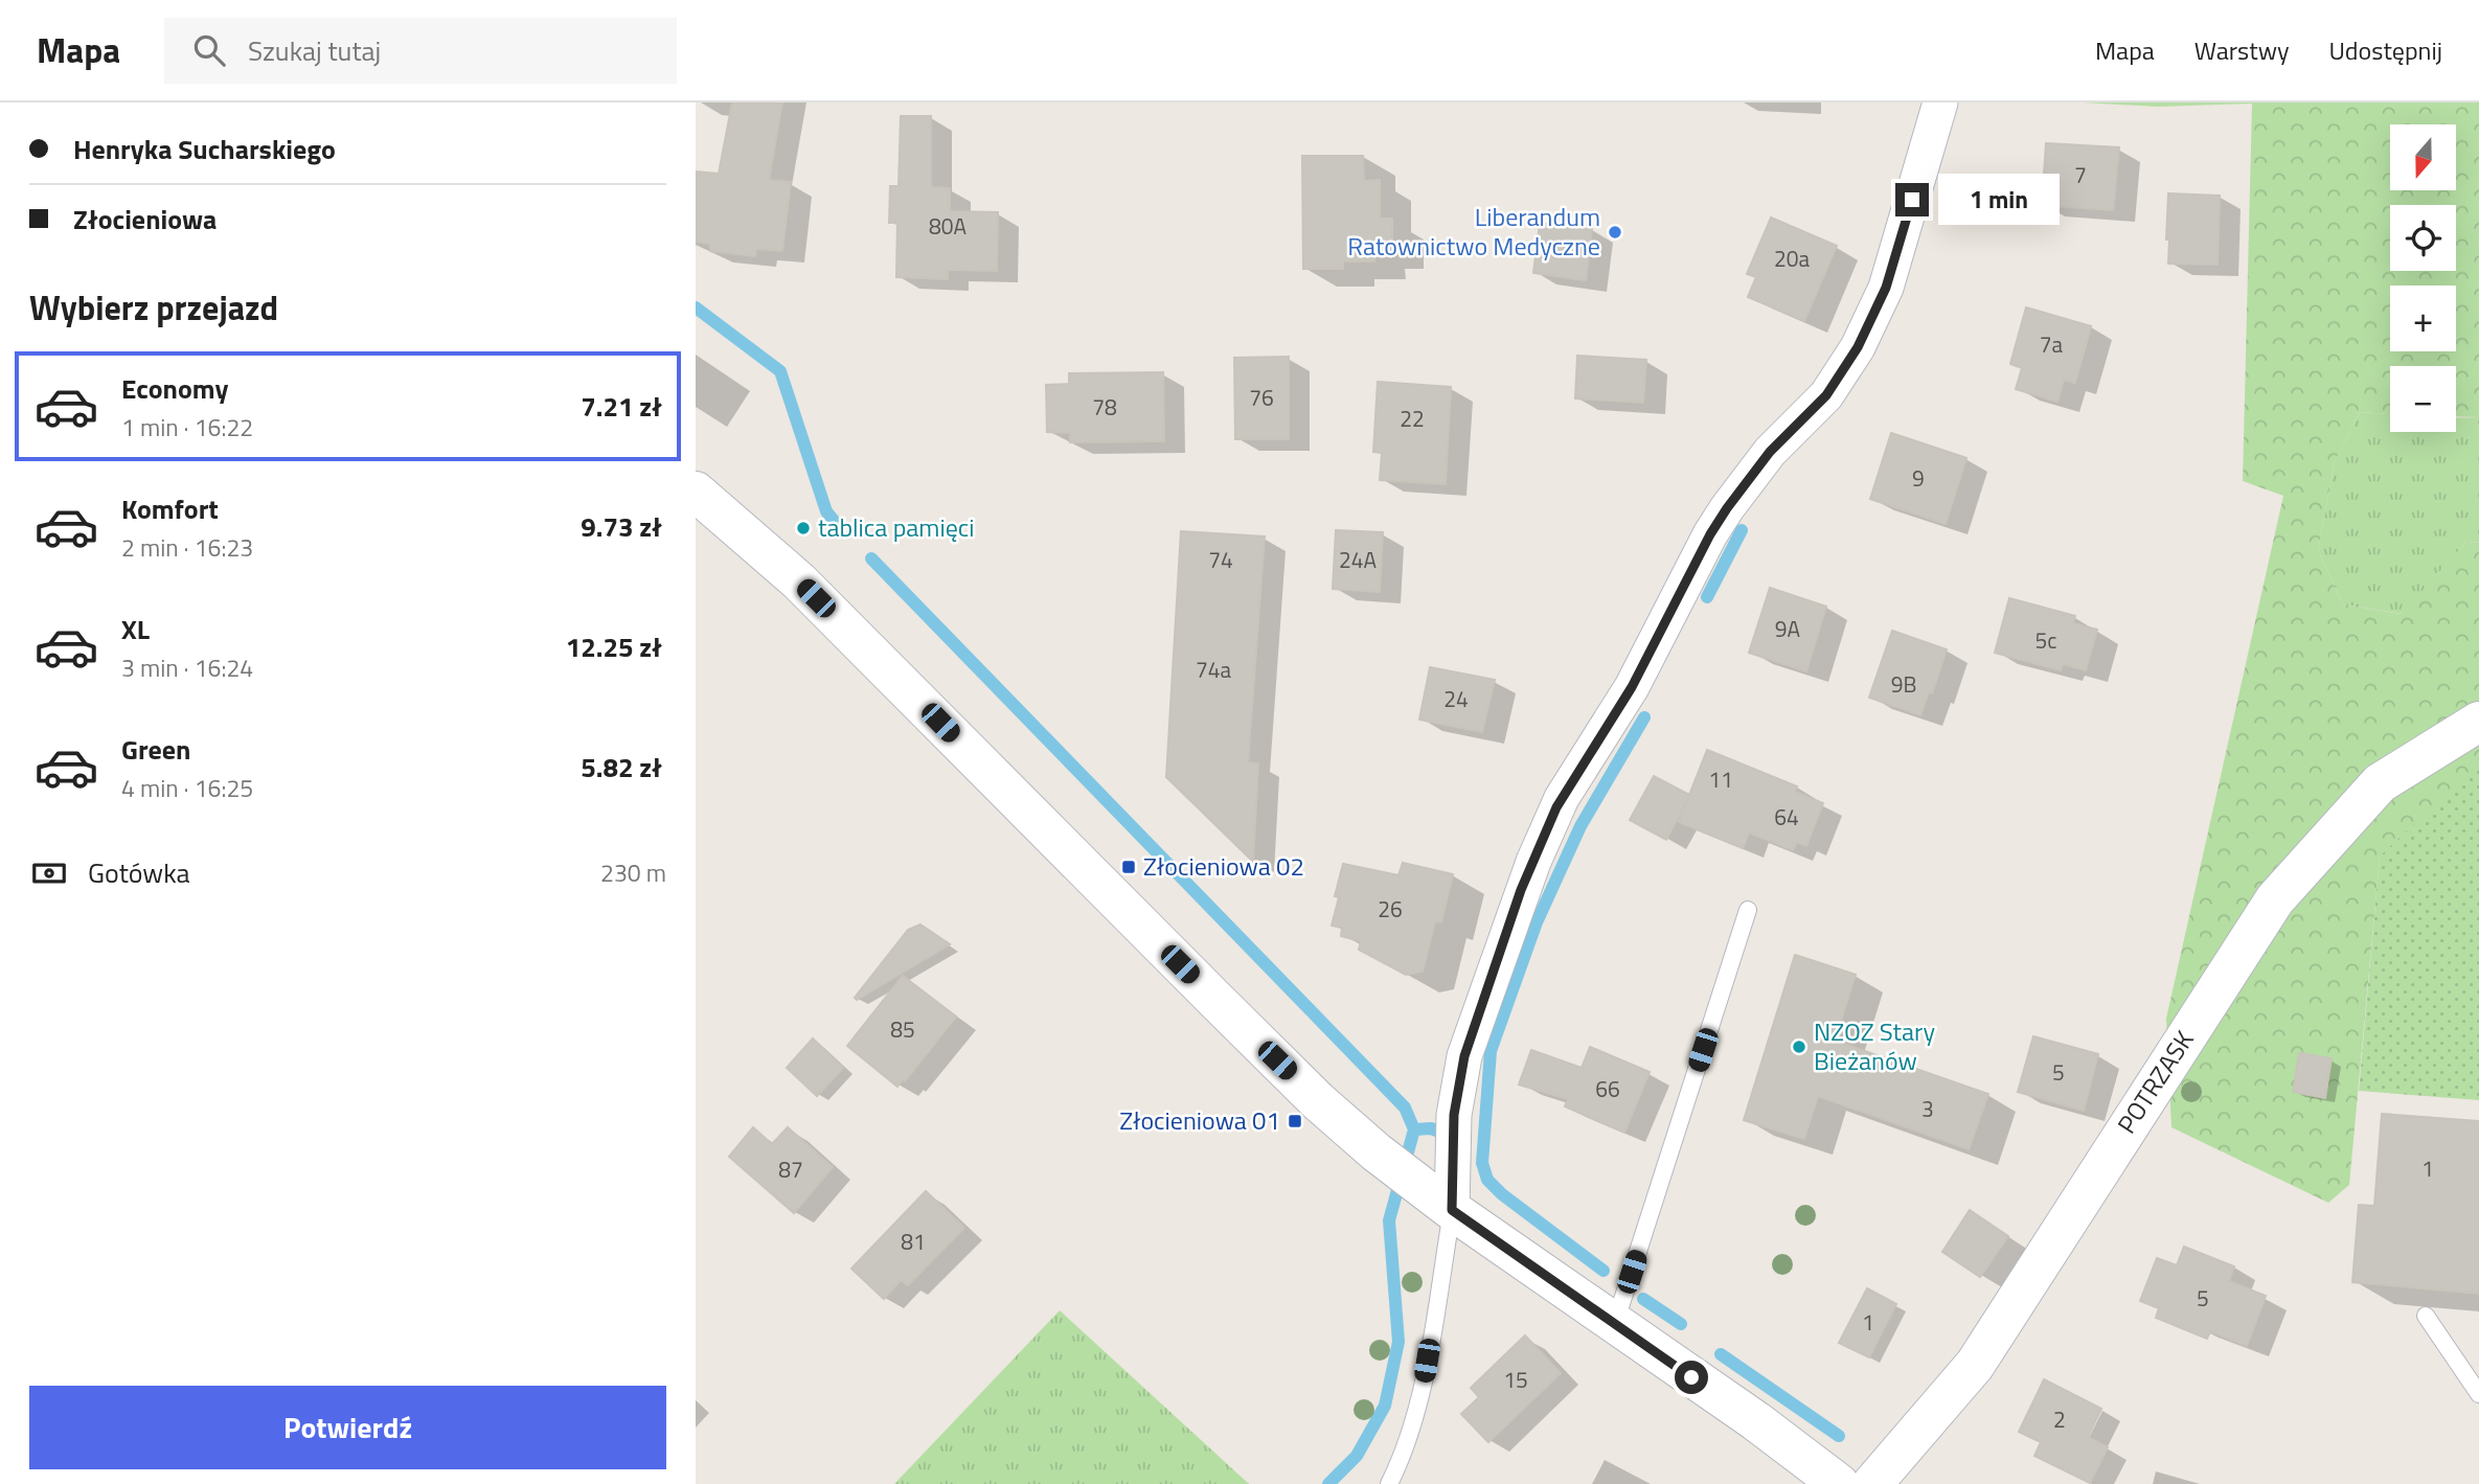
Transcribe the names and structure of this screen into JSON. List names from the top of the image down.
{
  "streets": {
    "street": ["POTRZASK"]
  },
  "places": {
    "other": ["Liberandum Ratownictwo Medyczne", "tablica pamięci", "NZOZ Stary Bieżanów"],
    "transit": ["Złocieniowa 02", "Złocieniowa 01"]
  },
  "house_numbers": [
    "7",
    "80A",
    "20a",
    "7a",
    "76",
    "78",
    "22",
    "9",
    "74",
    "24A",
    "9A",
    "5c",
    "74a",
    "9B",
    "24",
    "11",
    "64",
    "26",
    "85",
    "5",
    "66",
    "3",
    "1",
    "87",
    "81",
    "5",
    "1",
    "15",
    "2"
  ],
  "north": "bottom",
  "page": {
    "header": "Mapa",
    "search": "Szukaj tutaj",
    "nav": ["Mapa", "Warstwy", "Udostępnij"],
    "banner": ["Henryka Sucharskiego", "Złocieniowa"],
    "map_buttons": ["+", "−"],
    "bubble": "1 min",
    "heading": "Wybierz przejazd",
    "list": [
      {
        "name": "Economy",
        "note": "1 min · 16:22",
        "value": "7.21 zł"
      },
      {
        "name": "Komfort",
        "note": "2 min · 16:23",
        "value": "9.73 zł"
      },
      {
        "name": "XL",
        "note": "3 min · 16:24",
        "value": "12.25 zł"
      },
      {
        "name": "Green",
        "note": "4 min · 16:25",
        "value": "5.82 zł"
      }
    ],
    "pay": ["Gotówka", "230 m"],
    "buttons": "Potwierdź"
  }
}
